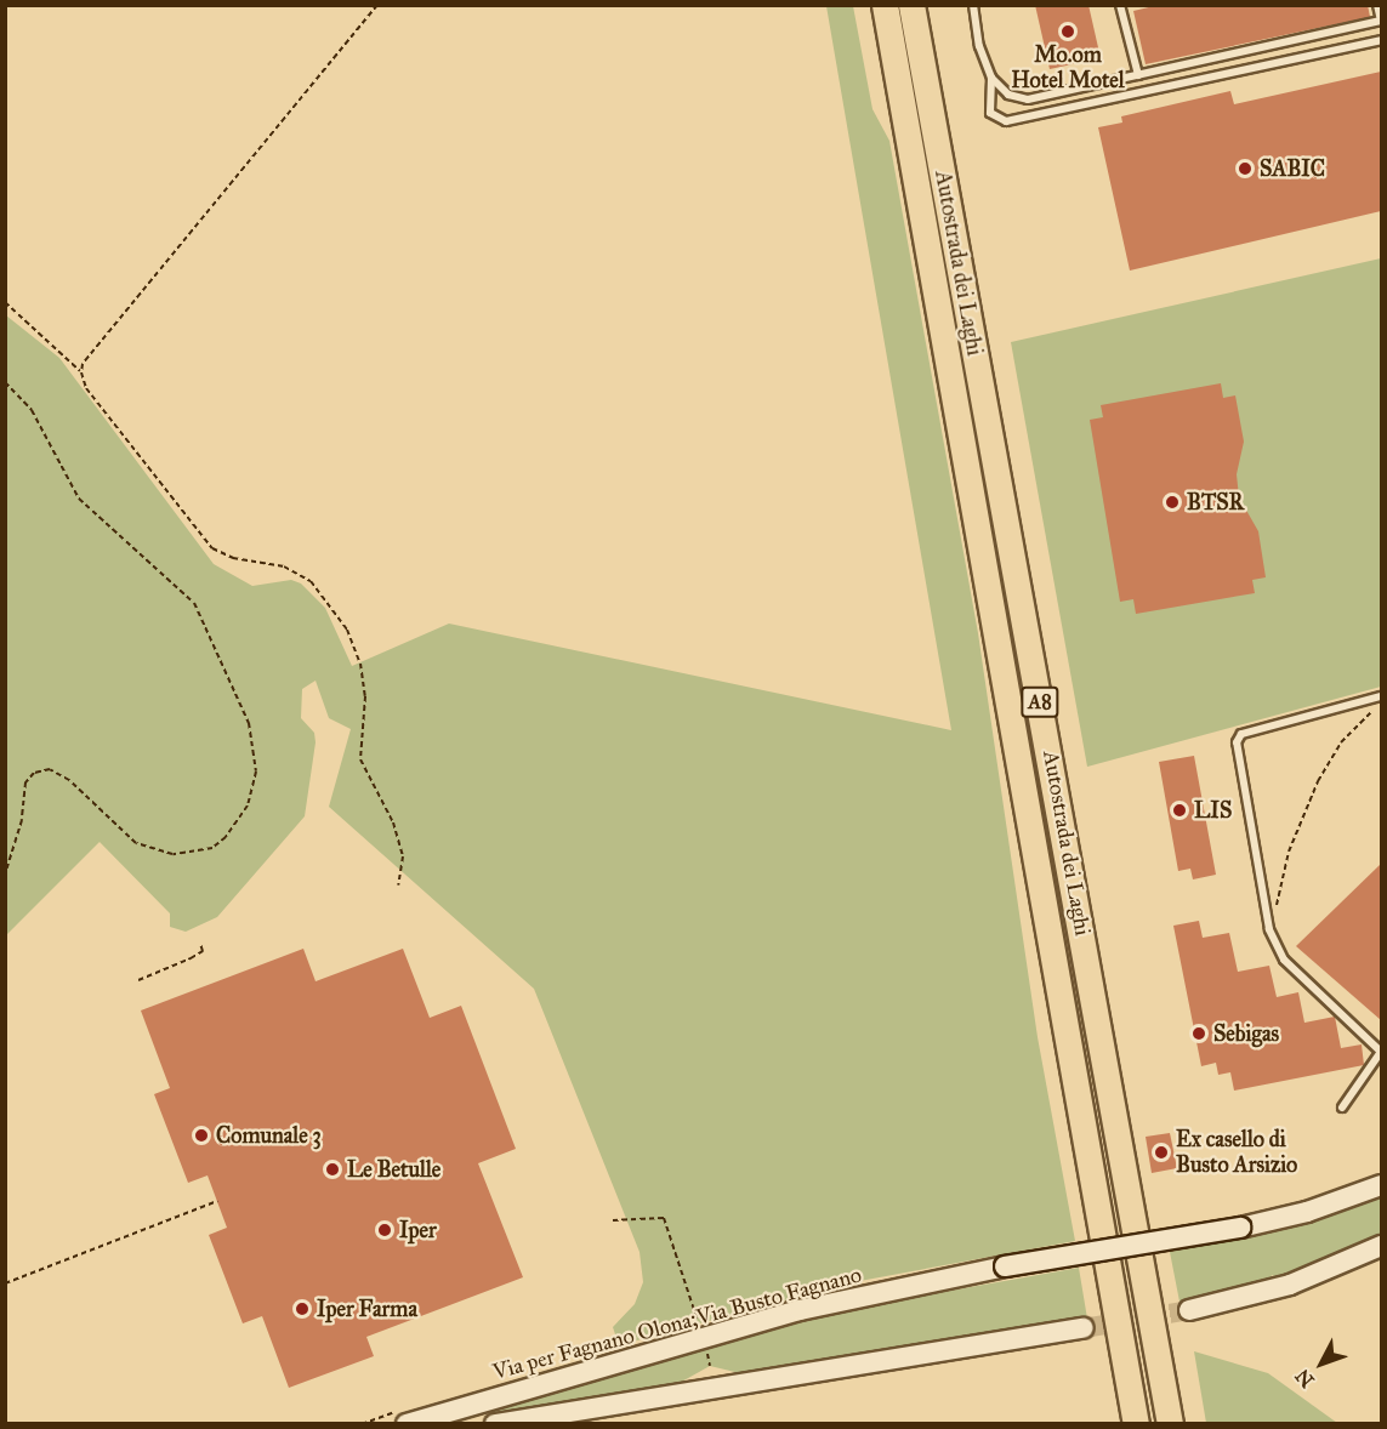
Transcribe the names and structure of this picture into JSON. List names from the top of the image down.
{
  "streets": {
    "highway": ["Autostrada dei Laghi", "A8"],
    "main road": ["Via per Fagnano Olona;Via Busto Fagnano"]
  },
  "places": [
    "Mo.om Hotel Motel",
    "SABIC",
    "BTSR",
    "LIS",
    "Sebigas",
    "Comunale 3",
    "Ex casello di Busto Arsizio",
    "Le Betulle",
    "Iper",
    "Iper Farma"
  ],
  "north": "bottom left"
}
